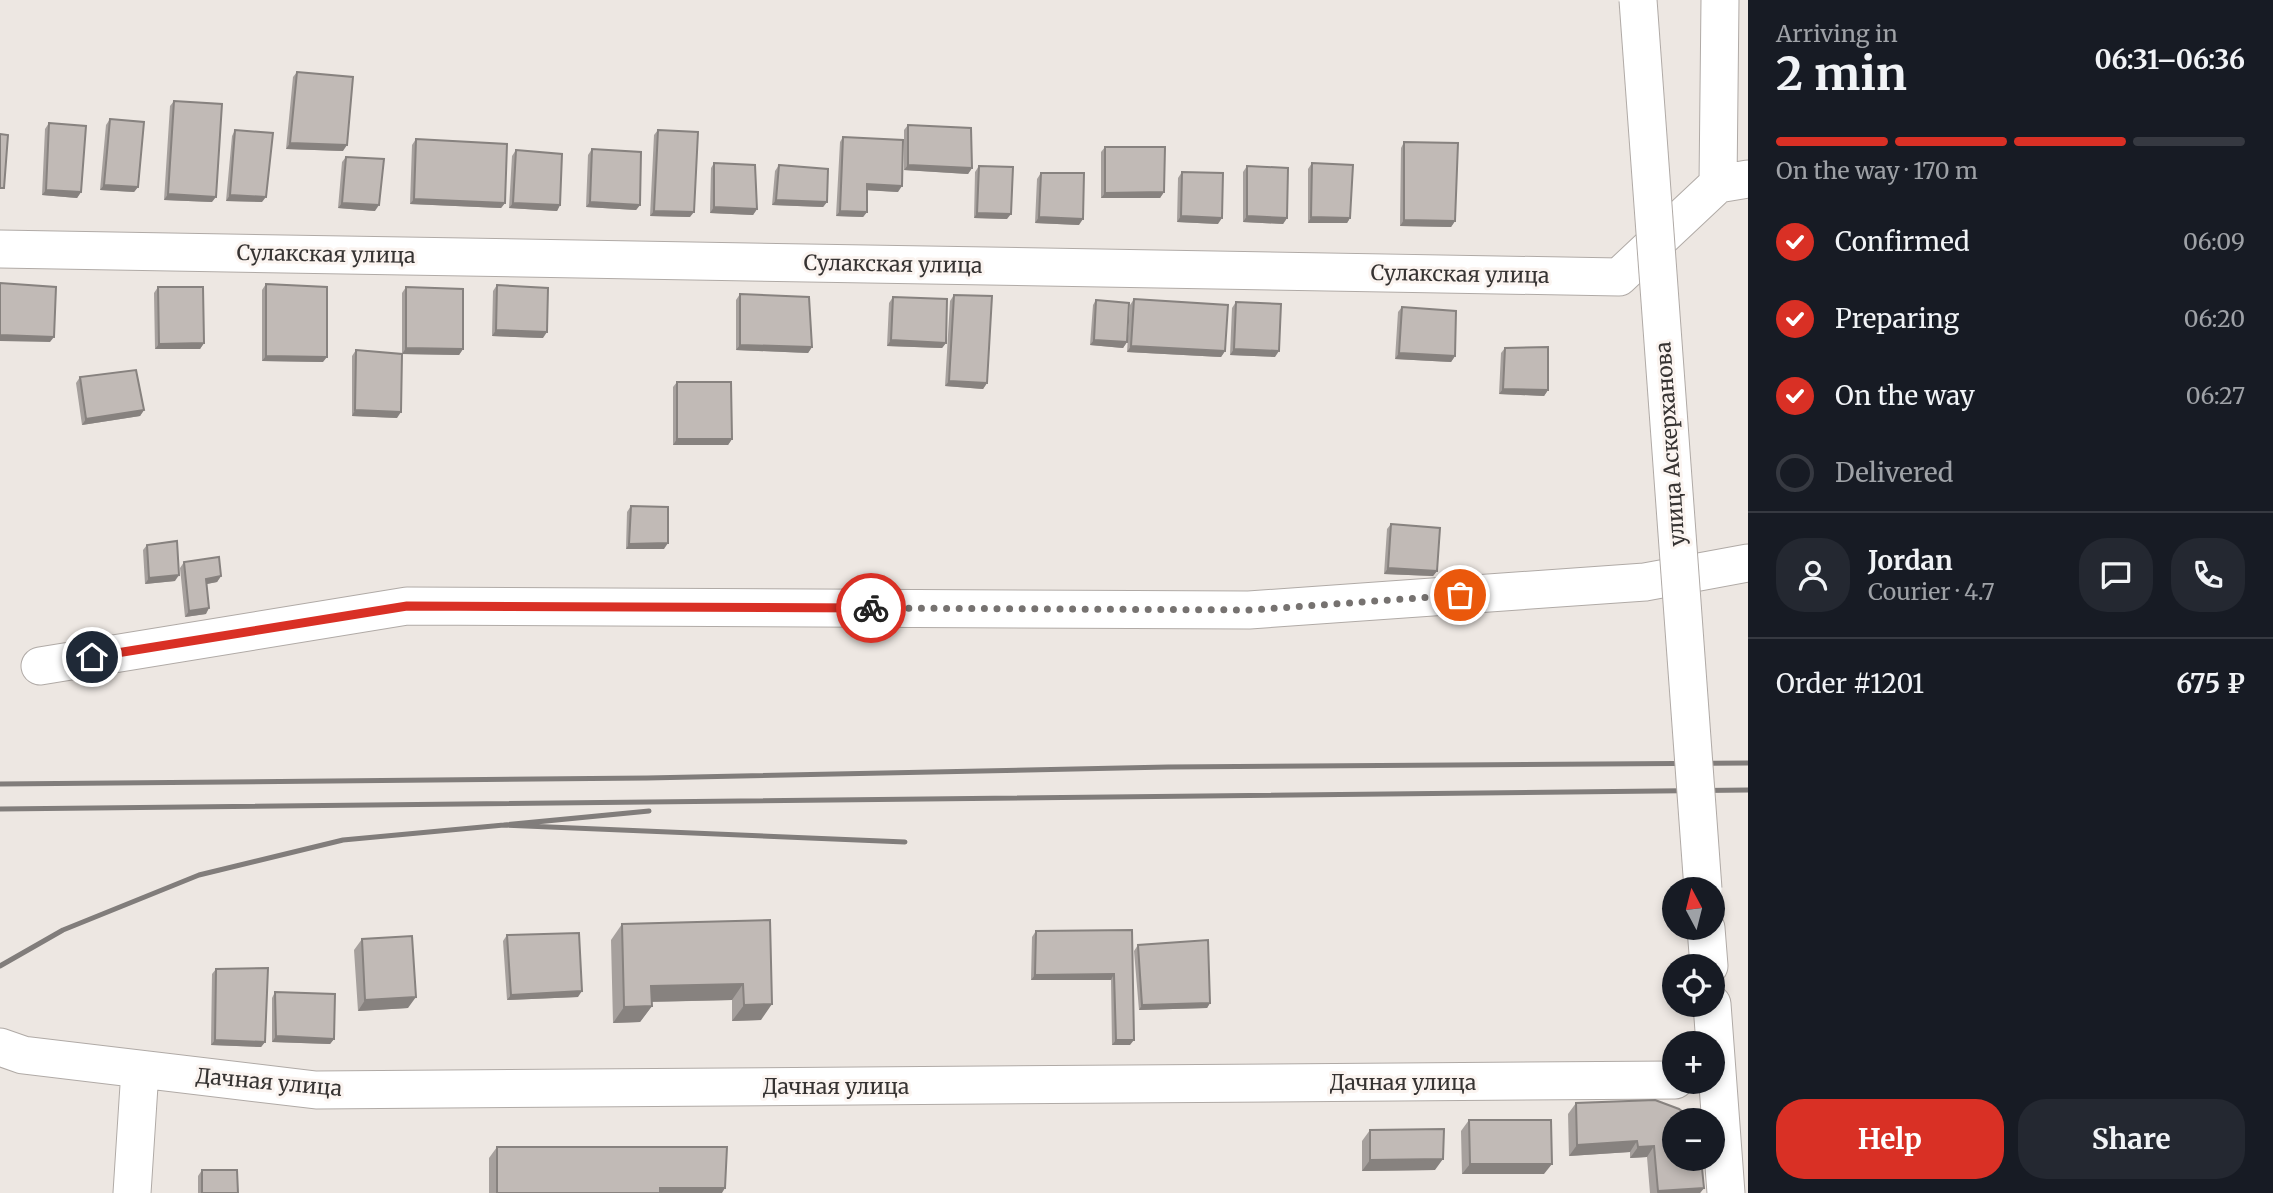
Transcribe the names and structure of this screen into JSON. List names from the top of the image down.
{
  "streets": {
    "street": ["Сулакская улица", "улица Аскерханова", "Дачная улица"]
  },
  "north": "top",
  "page": {
    "heading": ["2 min", "Arriving in", "06:31–06:36"],
    "panel": [
      "Jordan",
      "Courier · 4.7",
      "Order #1201",
      "675 ₽"
    ],
    "bar": "On the way · 170 m",
    "list": [
      ["Confirmed", "06:09"],
      ["Preparing", "06:20"],
      ["On the way", "06:27"],
      "Delivered"
    ],
    "map_buttons": ["+", "−"],
    "buttons": ["Help", "Share"]
  }
}
